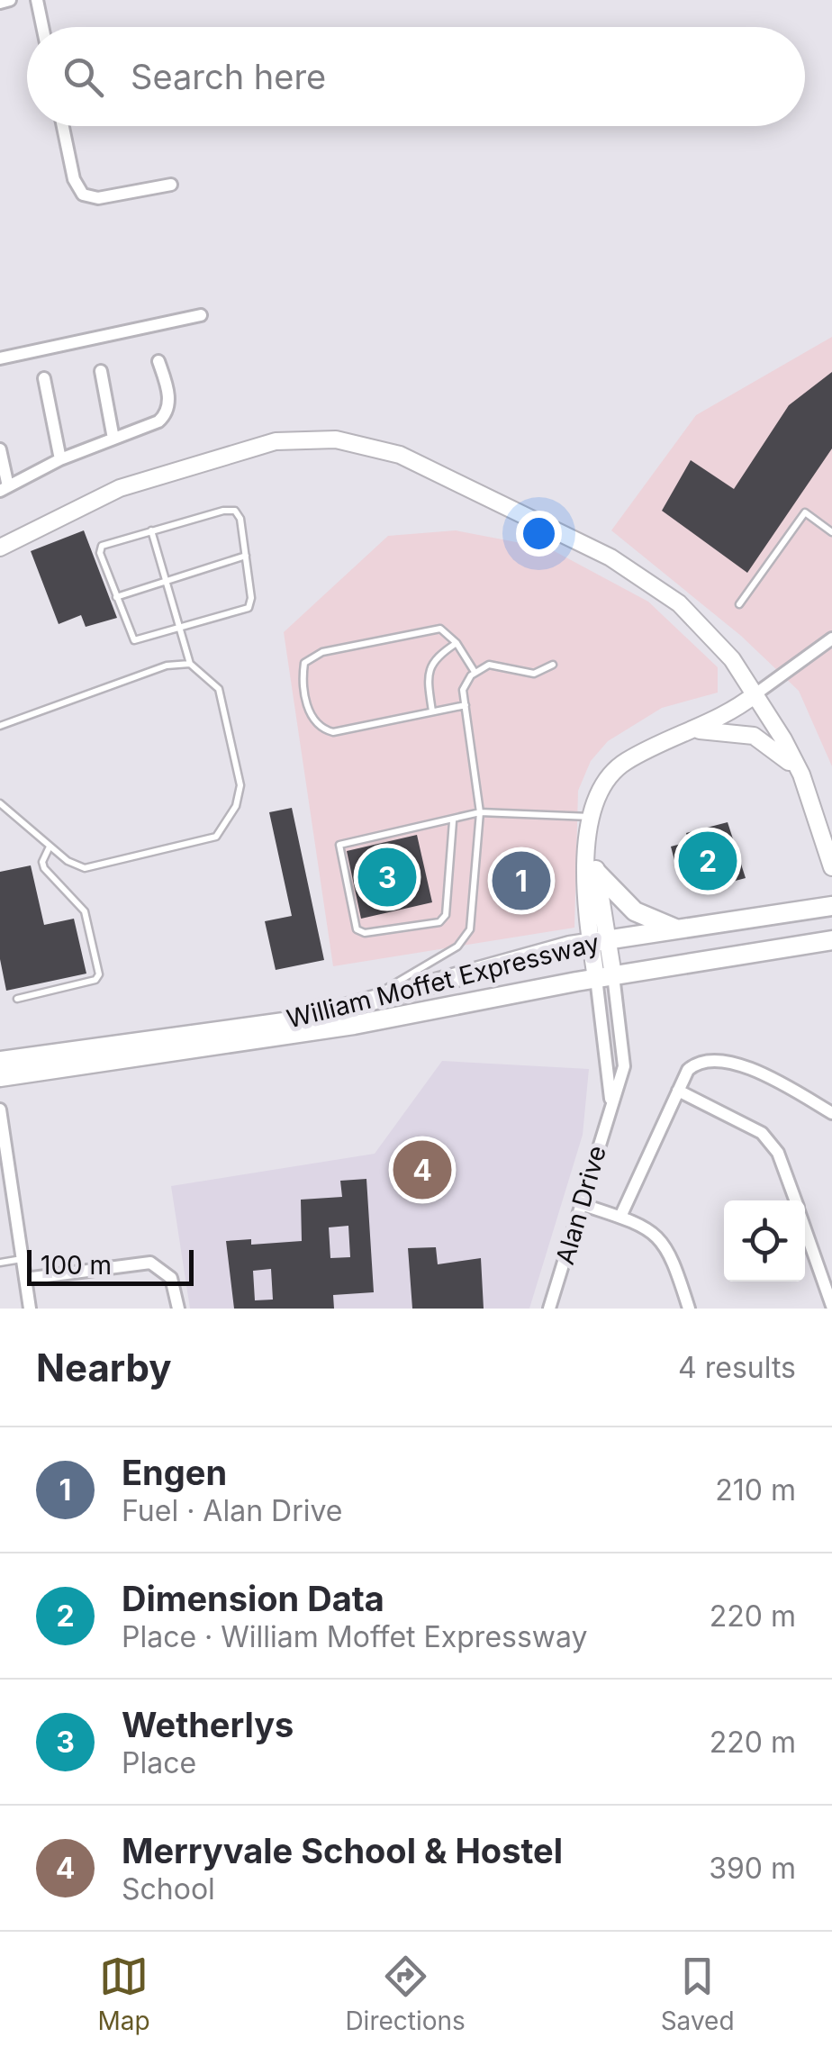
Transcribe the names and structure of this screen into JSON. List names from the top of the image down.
{
  "streets": {
    "main road": ["William Moffet Expressway"],
    "street": ["Alan Drive"]
  },
  "crossings": [
    ["William Moffet Expressway", "Alan Drive"]
  ],
  "scale_bar": "100 m",
  "page": {
    "search": "Search here",
    "pins": [
      "2",
      "3",
      "1",
      "4"
    ],
    "scale": "100 m",
    "heading": ["Nearby", "4 results"],
    "list": [
      {
        "mark": "1",
        "name": "Engen",
        "note": "Fuel · Alan Drive",
        "value": "210 m"
      },
      {
        "mark": "2",
        "name": "Dimension Data",
        "note": "Place · William Moffet Expressway",
        "value": "220 m"
      },
      {
        "mark": "3",
        "name": "Wetherlys",
        "note": "Place",
        "value": "220 m"
      },
      {
        "mark": "4",
        "name": "Merryvale School & Hostel",
        "note": "School",
        "value": "390 m"
      }
    ],
    "nav": ["Map", "Directions", "Saved"]
  }
}
